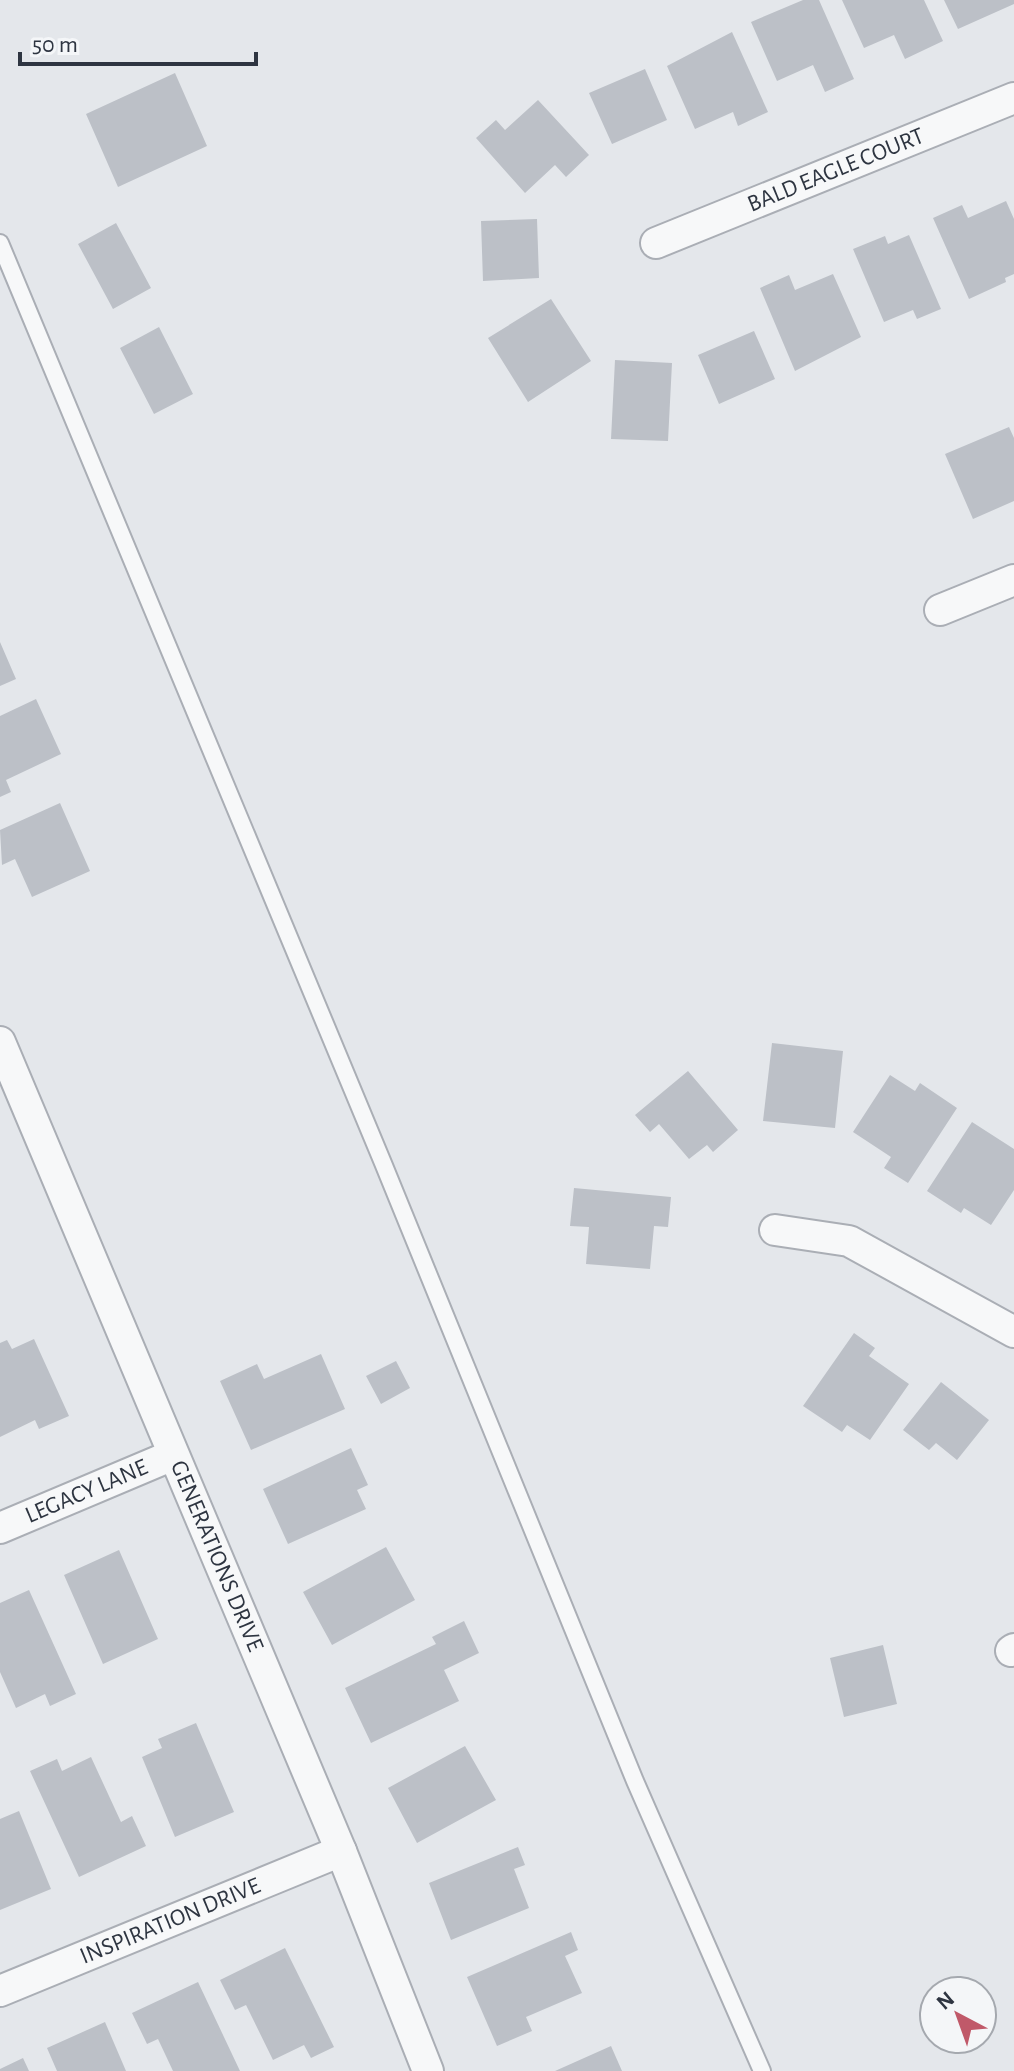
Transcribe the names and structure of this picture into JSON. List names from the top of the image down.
{
  "streets": {
    "street": [
      "BALD EAGLE COURT",
      "LEGACY LANE",
      "GENERATIONS DRIVE",
      "INSPIRATION DRIVE"
    ]
  },
  "crossings": [
    ["LEGACY LANE", "GENERATIONS DRIVE"],
    ["GENERATIONS DRIVE", "INSPIRATION DRIVE"]
  ],
  "scale_bar": "50 m",
  "north": "top left"
}
